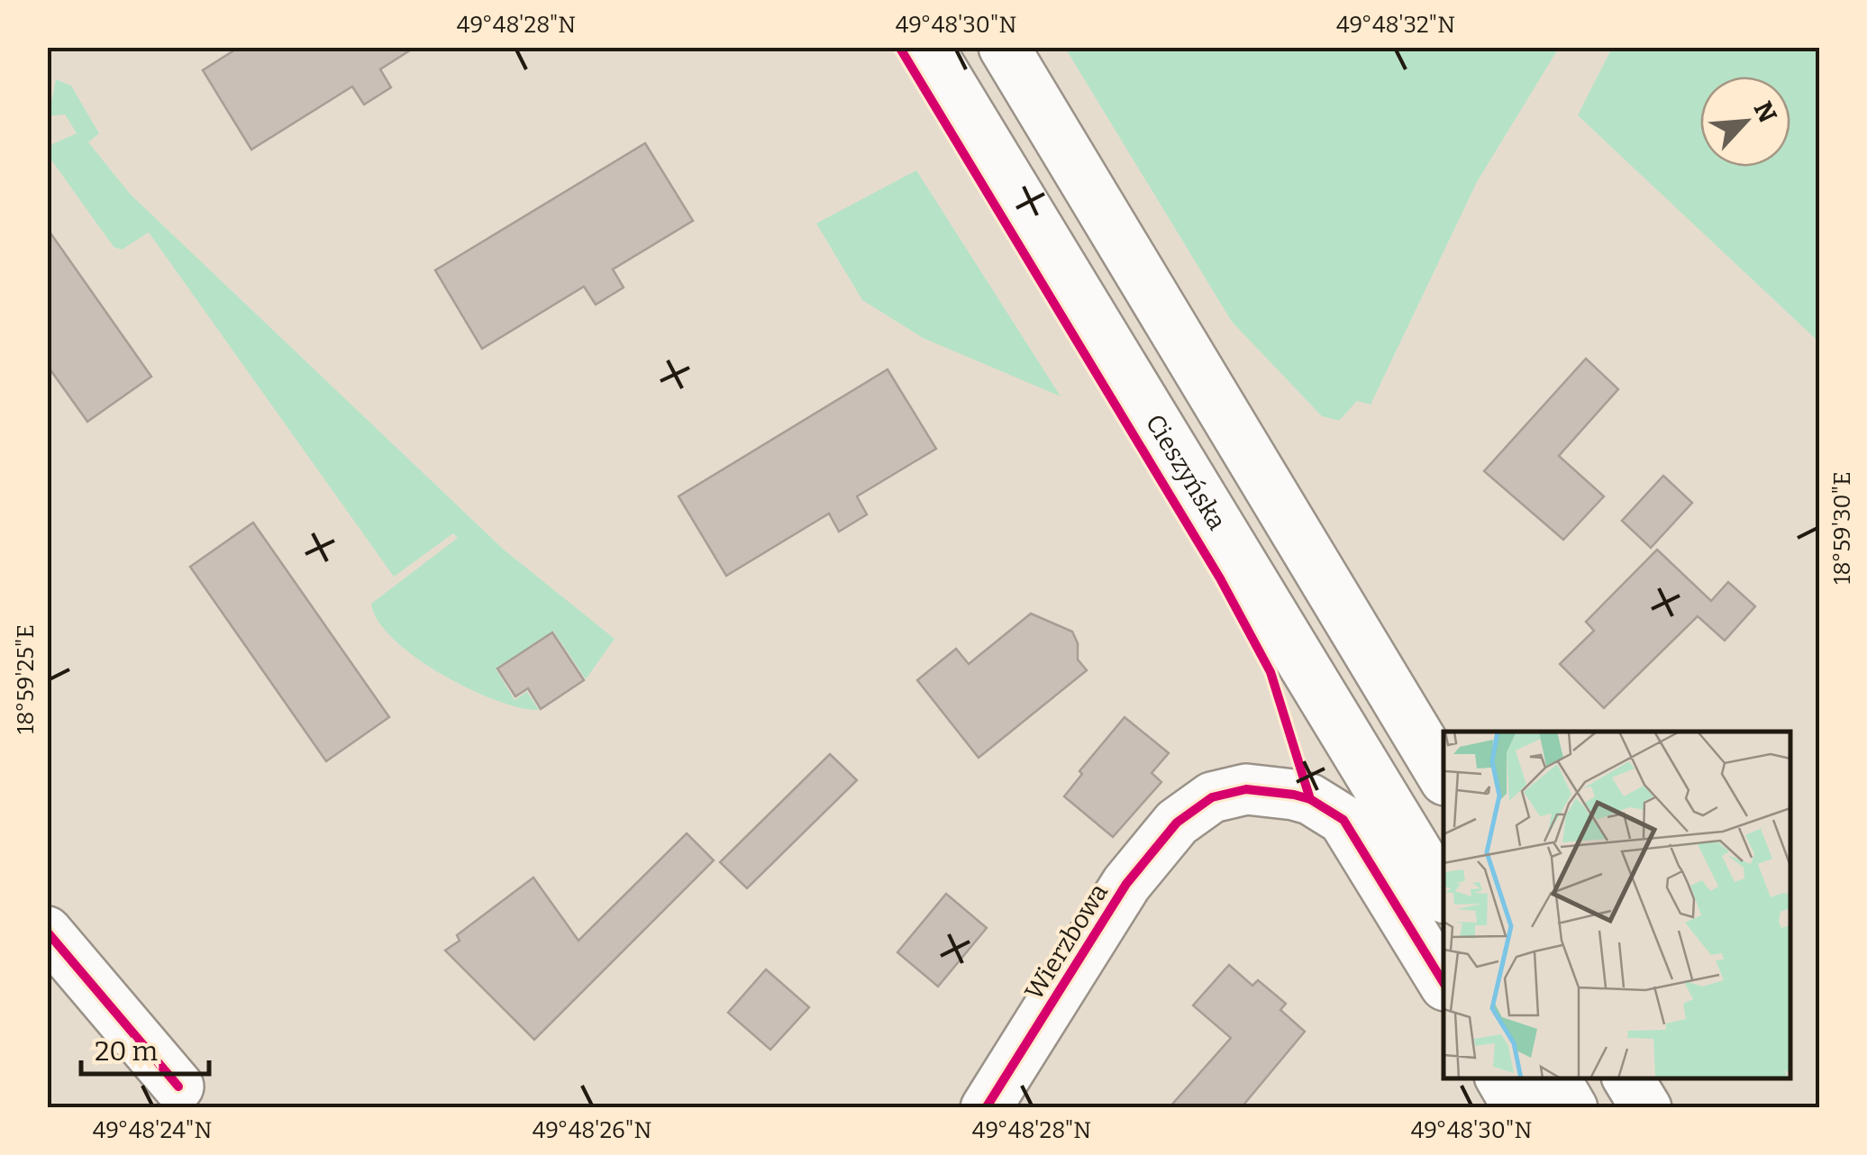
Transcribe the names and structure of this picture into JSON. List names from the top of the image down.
{
  "streets": {
    "main road": ["Cieszyńska", "Wierzbowa"]
  },
  "scale_bar": "20 m",
  "north": "top right",
  "coordinates": [
    "49°48'28\"N",
    "49°48'30\"N",
    "49°48'32\"N",
    "18°59'30\"E",
    "18°59'25\"E",
    "49°48'24\"N",
    "49°48'26\"N"
  ]
}
